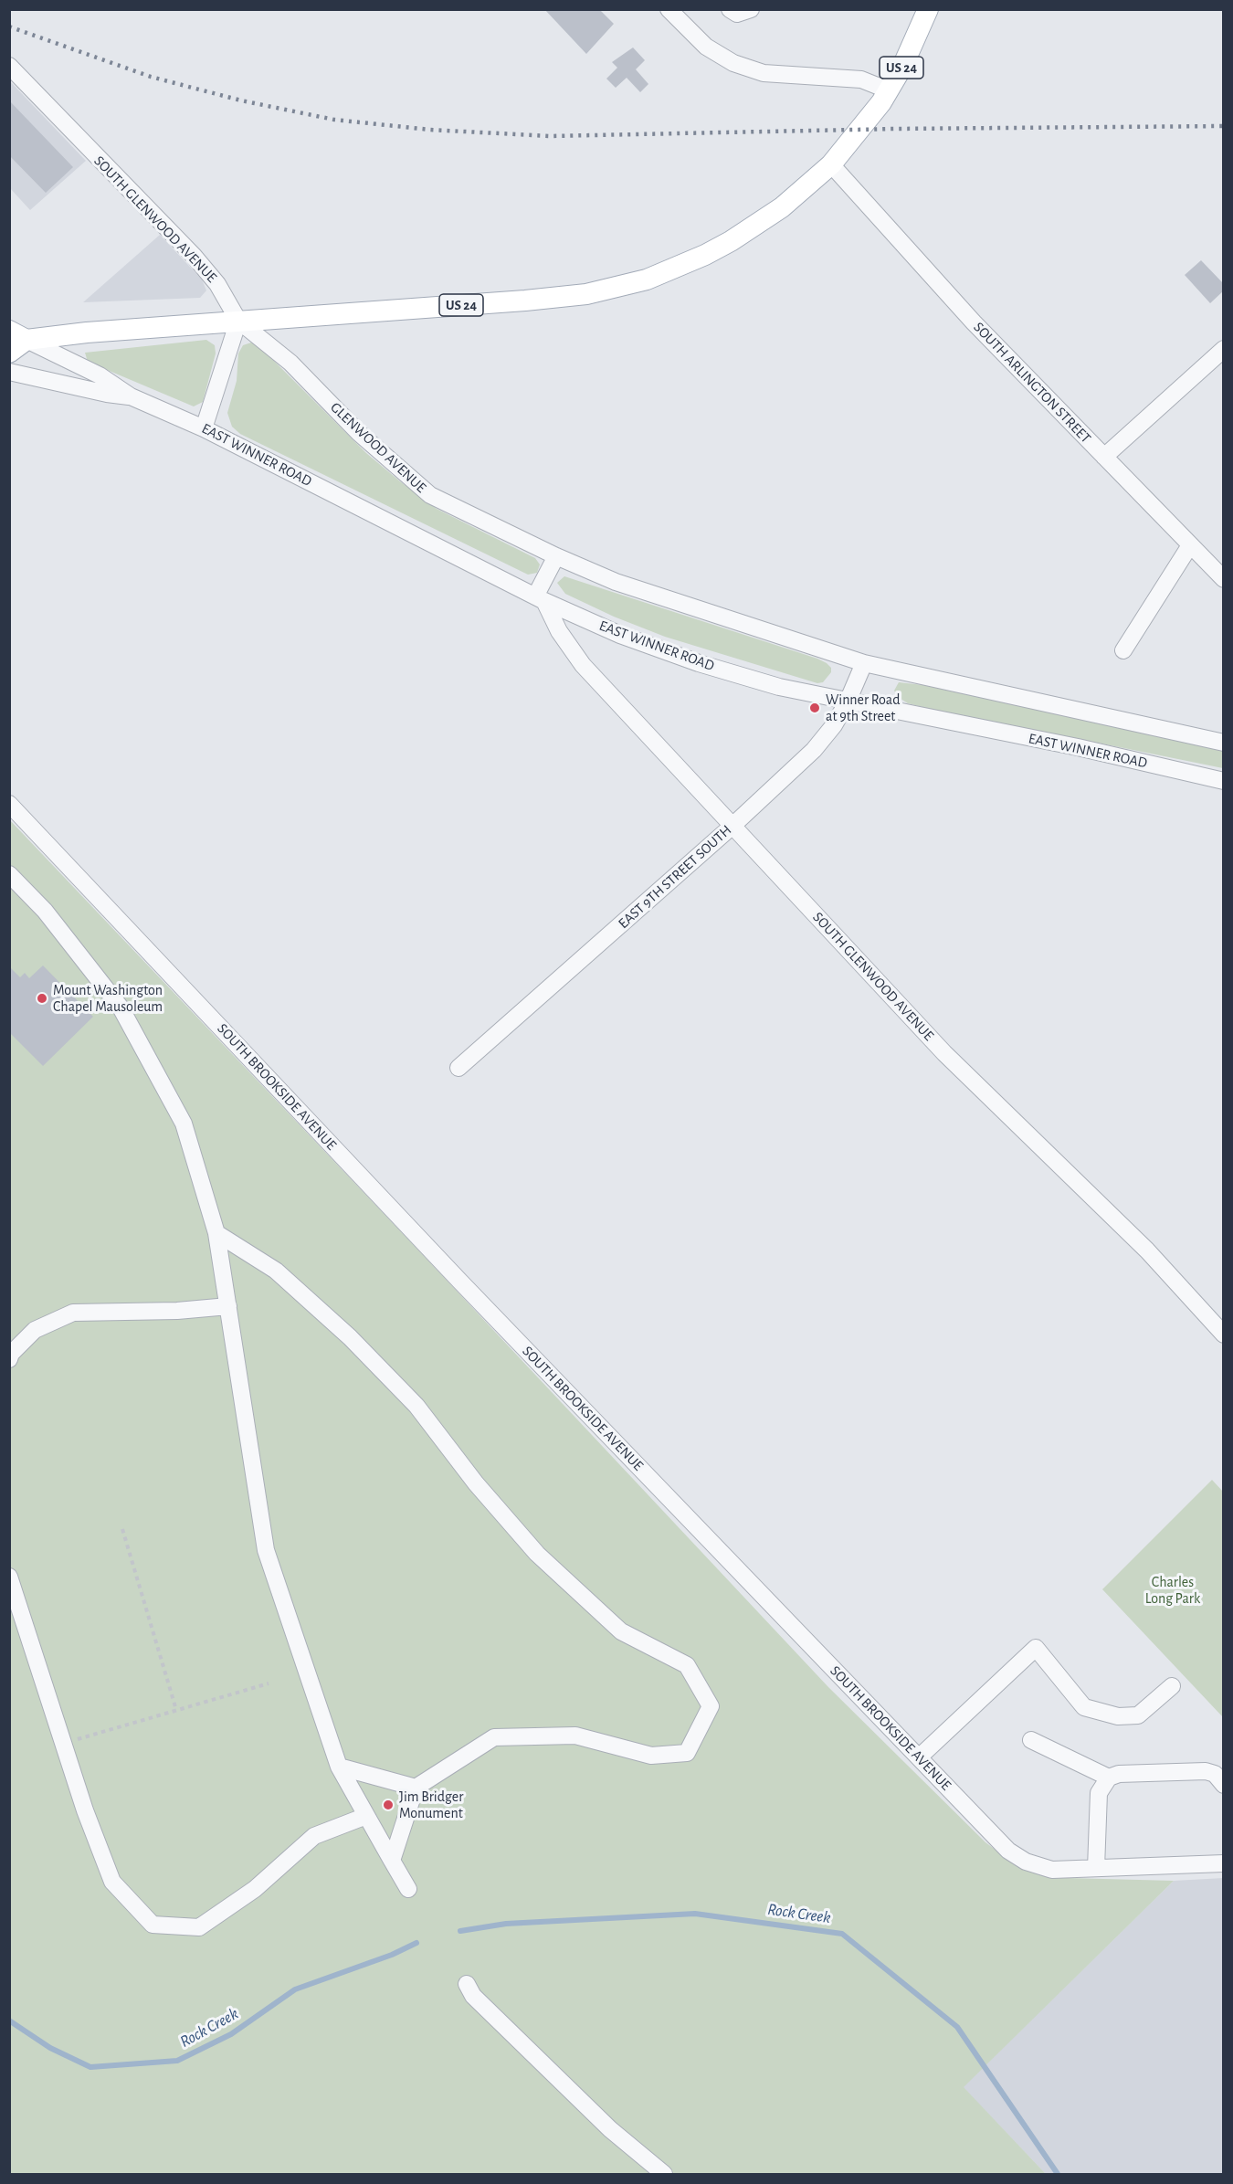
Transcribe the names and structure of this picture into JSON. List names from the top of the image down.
{
  "streets": {
    "main road": ["US 24"],
    "street": [
      "SOUTH GLENWOOD AVENUE",
      "SOUTH ARLINGTON STREET",
      "GLENWOOD AVENUE",
      "EAST WINNER ROAD",
      "EAST 9TH STREET SOUTH",
      "SOUTH BROOKSIDE AVENUE"
    ]
  },
  "crossings": [
    ["US 24", "SOUTH GLENWOOD AVENUE"],
    ["US 24", "SOUTH ARLINGTON STREET"],
    ["US 24", "GLENWOOD AVENUE"],
    ["US 24", "EAST WINNER ROAD"],
    ["SOUTH GLENWOOD AVENUE", "GLENWOOD AVENUE"],
    ["SOUTH GLENWOOD AVENUE", "EAST WINNER ROAD"],
    ["SOUTH GLENWOOD AVENUE", "EAST 9TH STREET SOUTH"],
    ["EAST WINNER ROAD", "EAST 9TH STREET SOUTH"]
  ],
  "water": ["Rock Creek"],
  "parks": ["Charles Long Park"],
  "places": ["Winner Road at 9th Street", "Mount Washington Chapel Mausoleum", "Jim Bridger Monument"]
}
